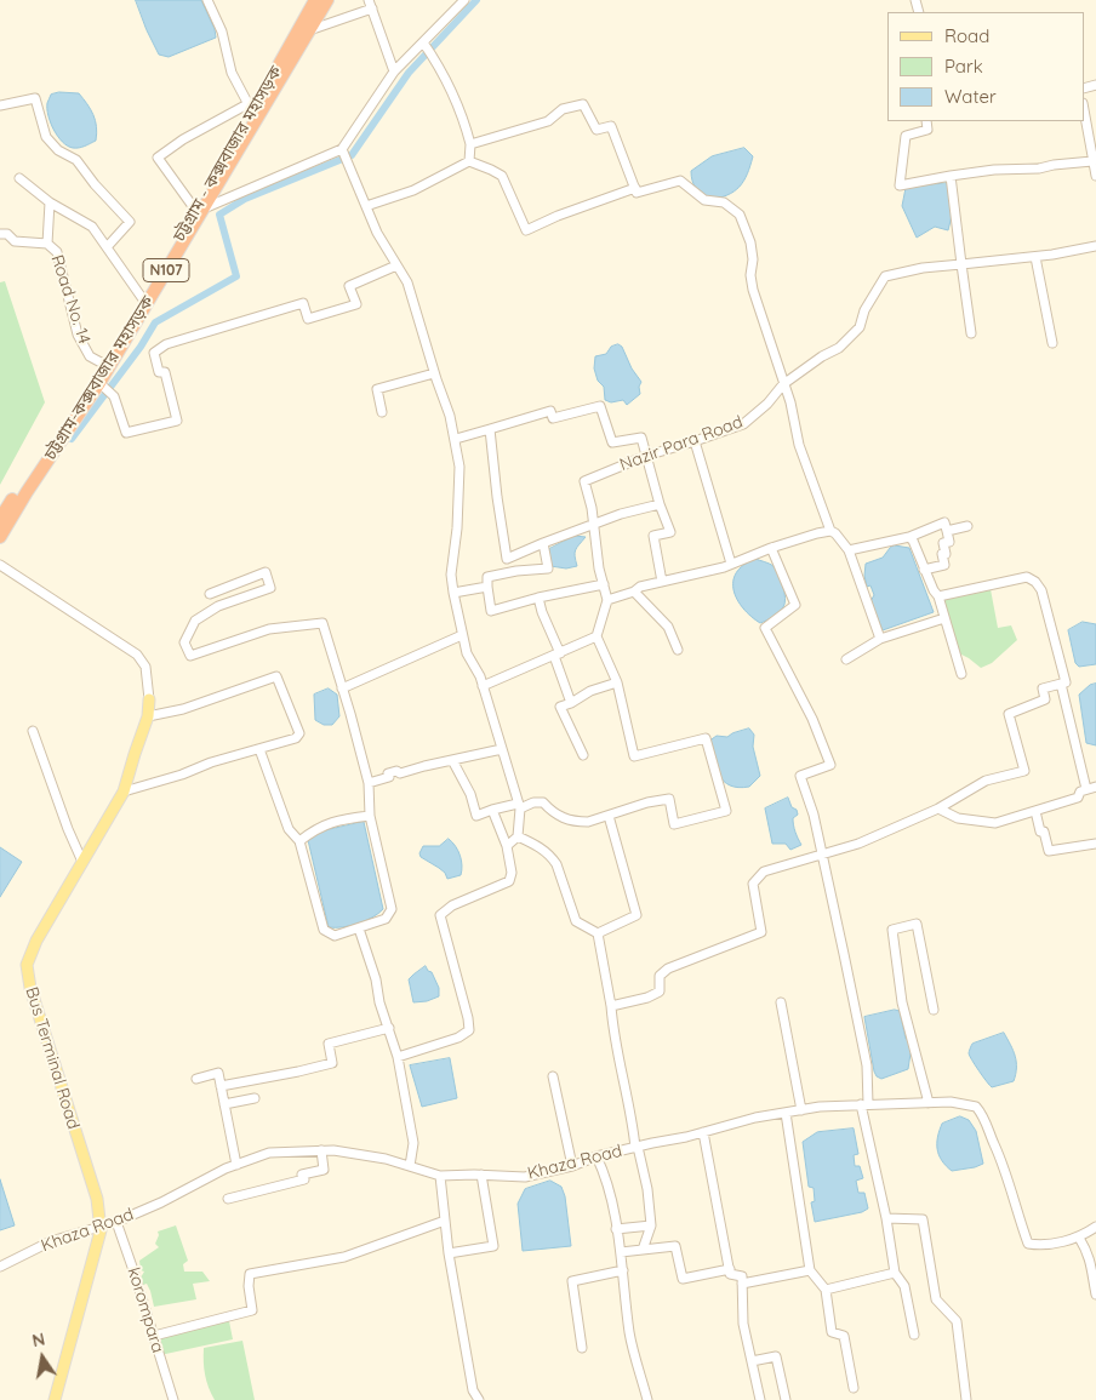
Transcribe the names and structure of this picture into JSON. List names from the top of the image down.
{
  "streets": {
    "highway": ["চট্টগ্রাম - কক্সবাজার মহাসড়ক", "N107", "চট্টগ্রাম-কক্সবাজার মহাসড়ক"],
    "main road": ["Bus Terminal Road"],
    "street": [
      "Road No. 14",
      "Nazir Para Road",
      "Khaza Road",
      "korompara"
    ]
  },
  "crossings": [
    ["চট্টগ্রাম - কক্সবাজার মহাসড়ক", "Road No. 14"],
    ["চট্টগ্রাম - কক্সবাজার মহাসড়ক", "চট্টগ্রাম-কক্সবাজার মহাসড়ক"],
    ["Bus Terminal Road", "Khaza Road"],
    ["Khaza Road", "korompara"]
  ],
  "legend": ["Road", "Park", "Water"],
  "north": "top"
}
